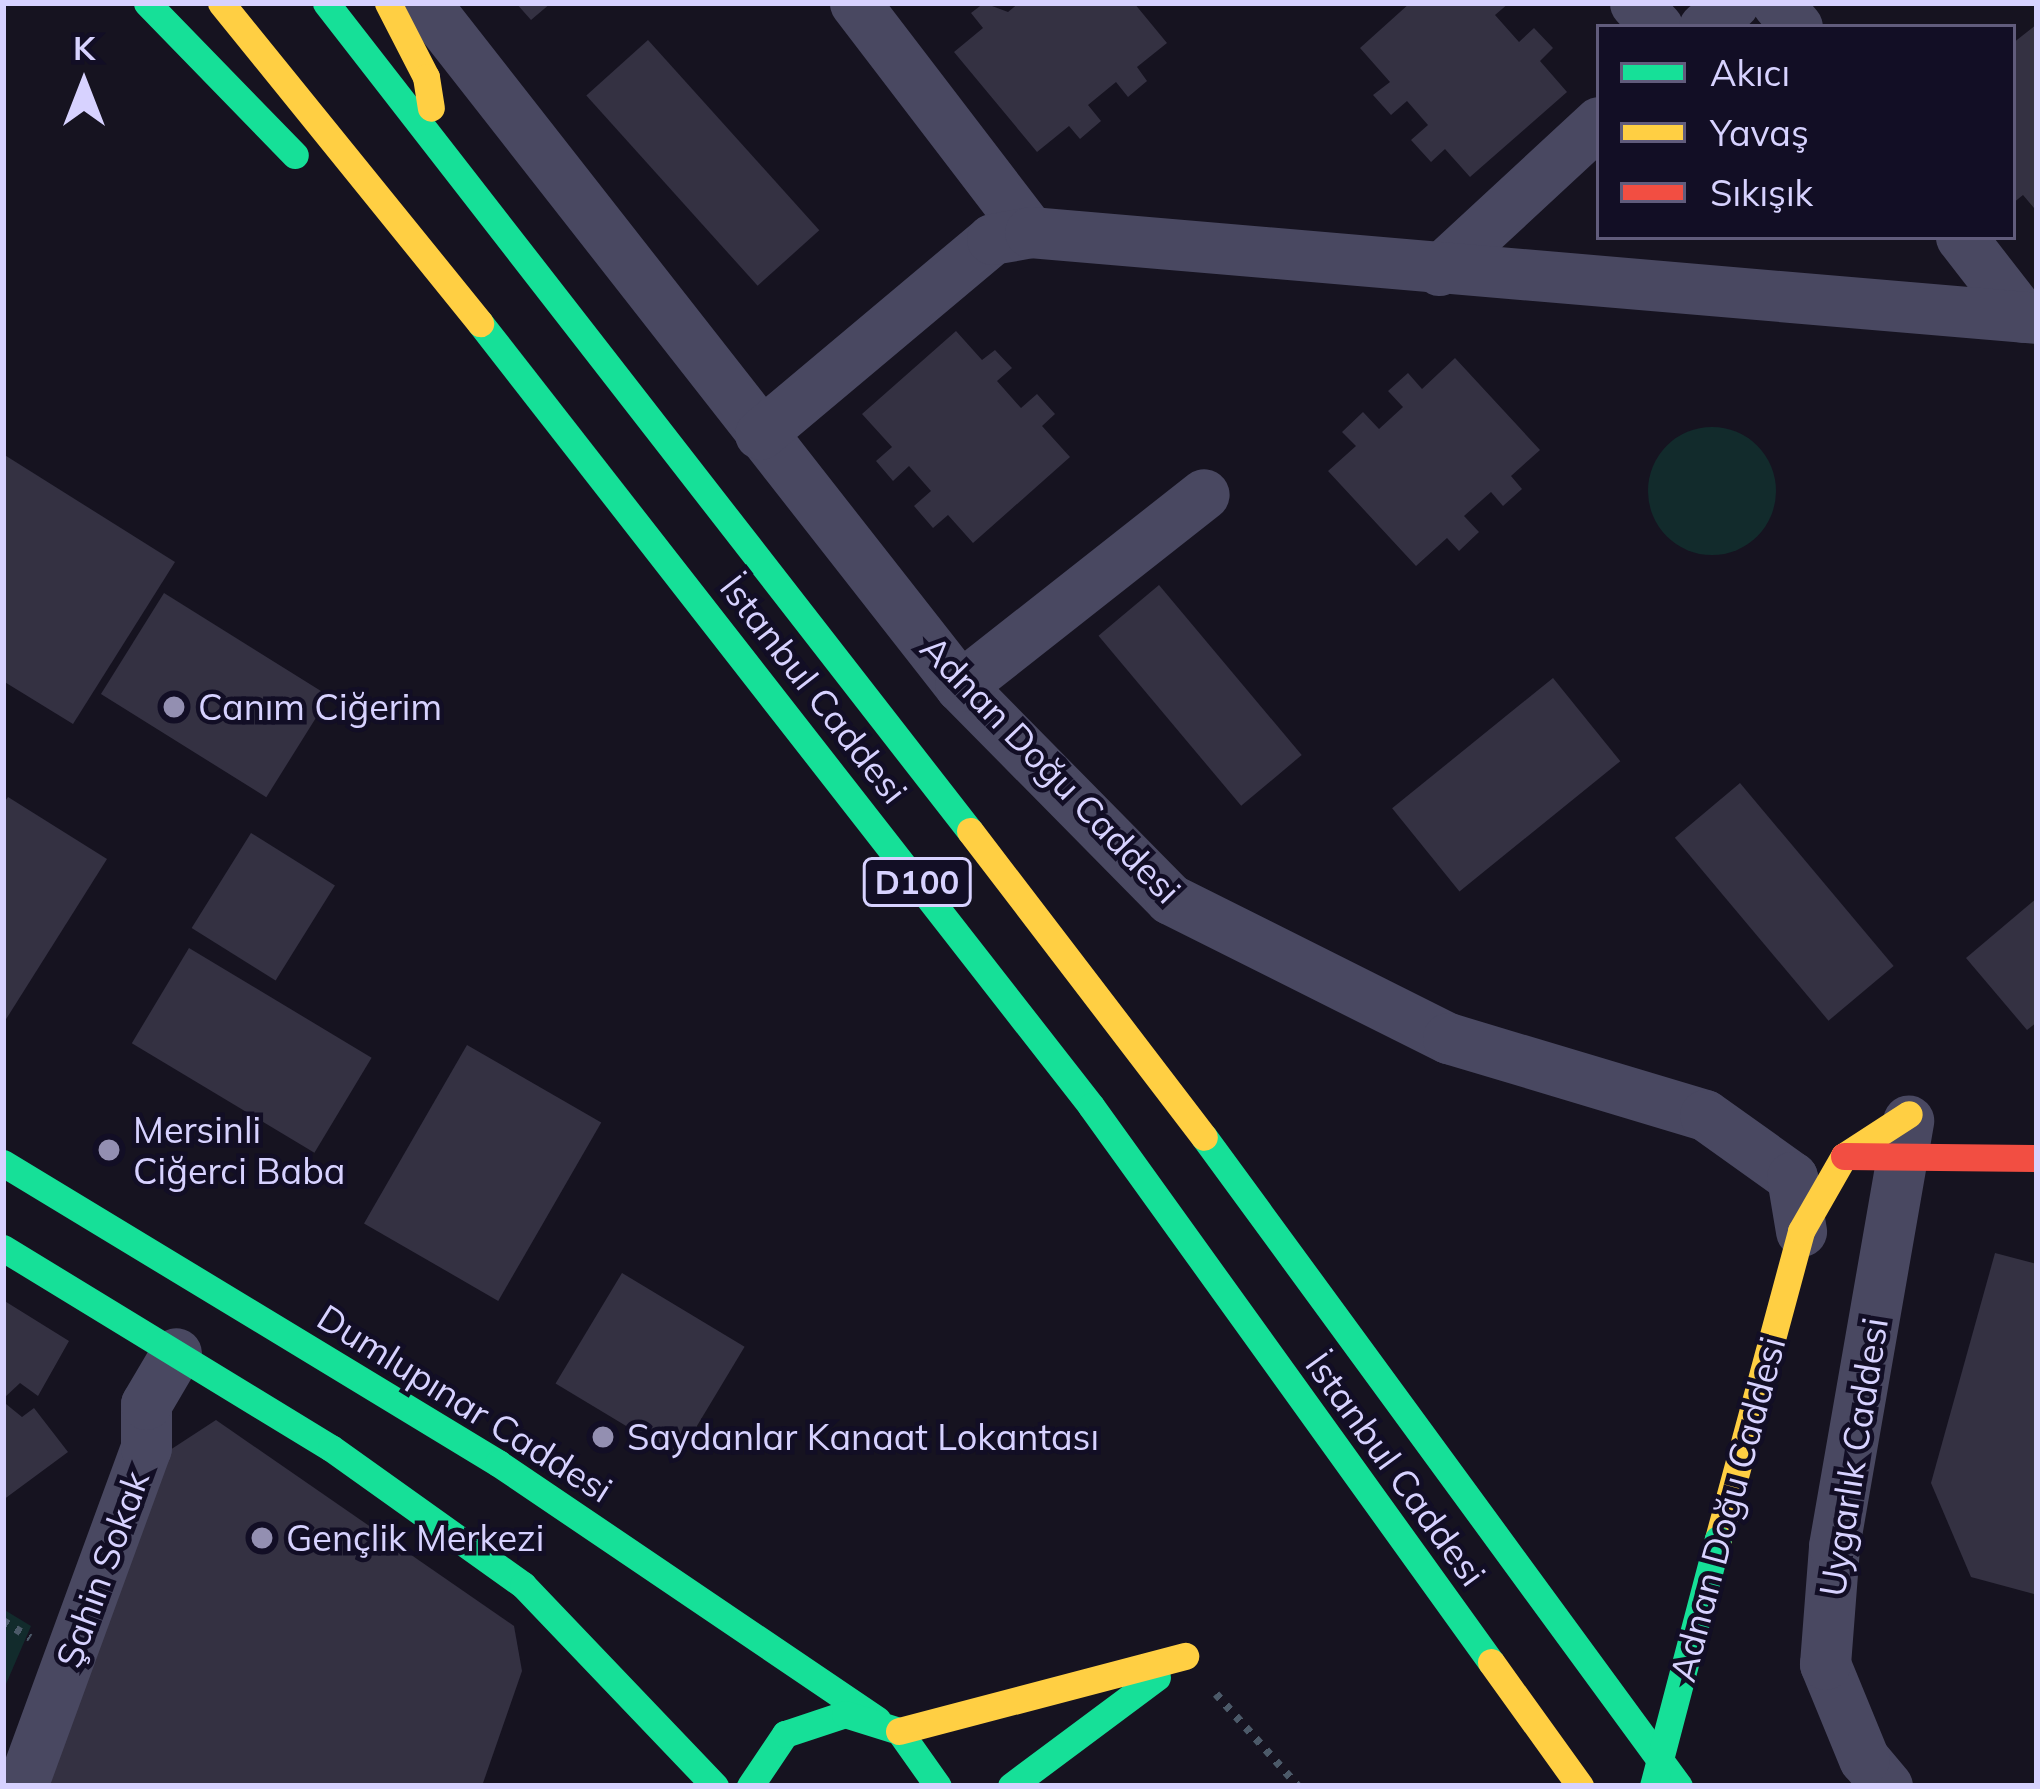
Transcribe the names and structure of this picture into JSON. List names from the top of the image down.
{
  "streets": {
    "main road": [
      "İstanbul Caddesi",
      "Adnan Doğu Caddesi",
      "D100",
      "Dumlupınar Caddesi"
    ],
    "street": ["Uygarlık Caddesi", "Şahin Sokak"]
  },
  "crossings": [
    ["Adnan Doğu Caddesi", "Uygarlık Caddesi"]
  ],
  "places": [
    "Canım Ciğerim",
    "Mersinli Ciğerci Baba",
    "Saydanlar Kanaat Lokantası",
    "Gençlik Merkezi"
  ],
  "legend": ["Akıcı", "Yavaş", "Sıkışık"],
  "north": "top"
}
